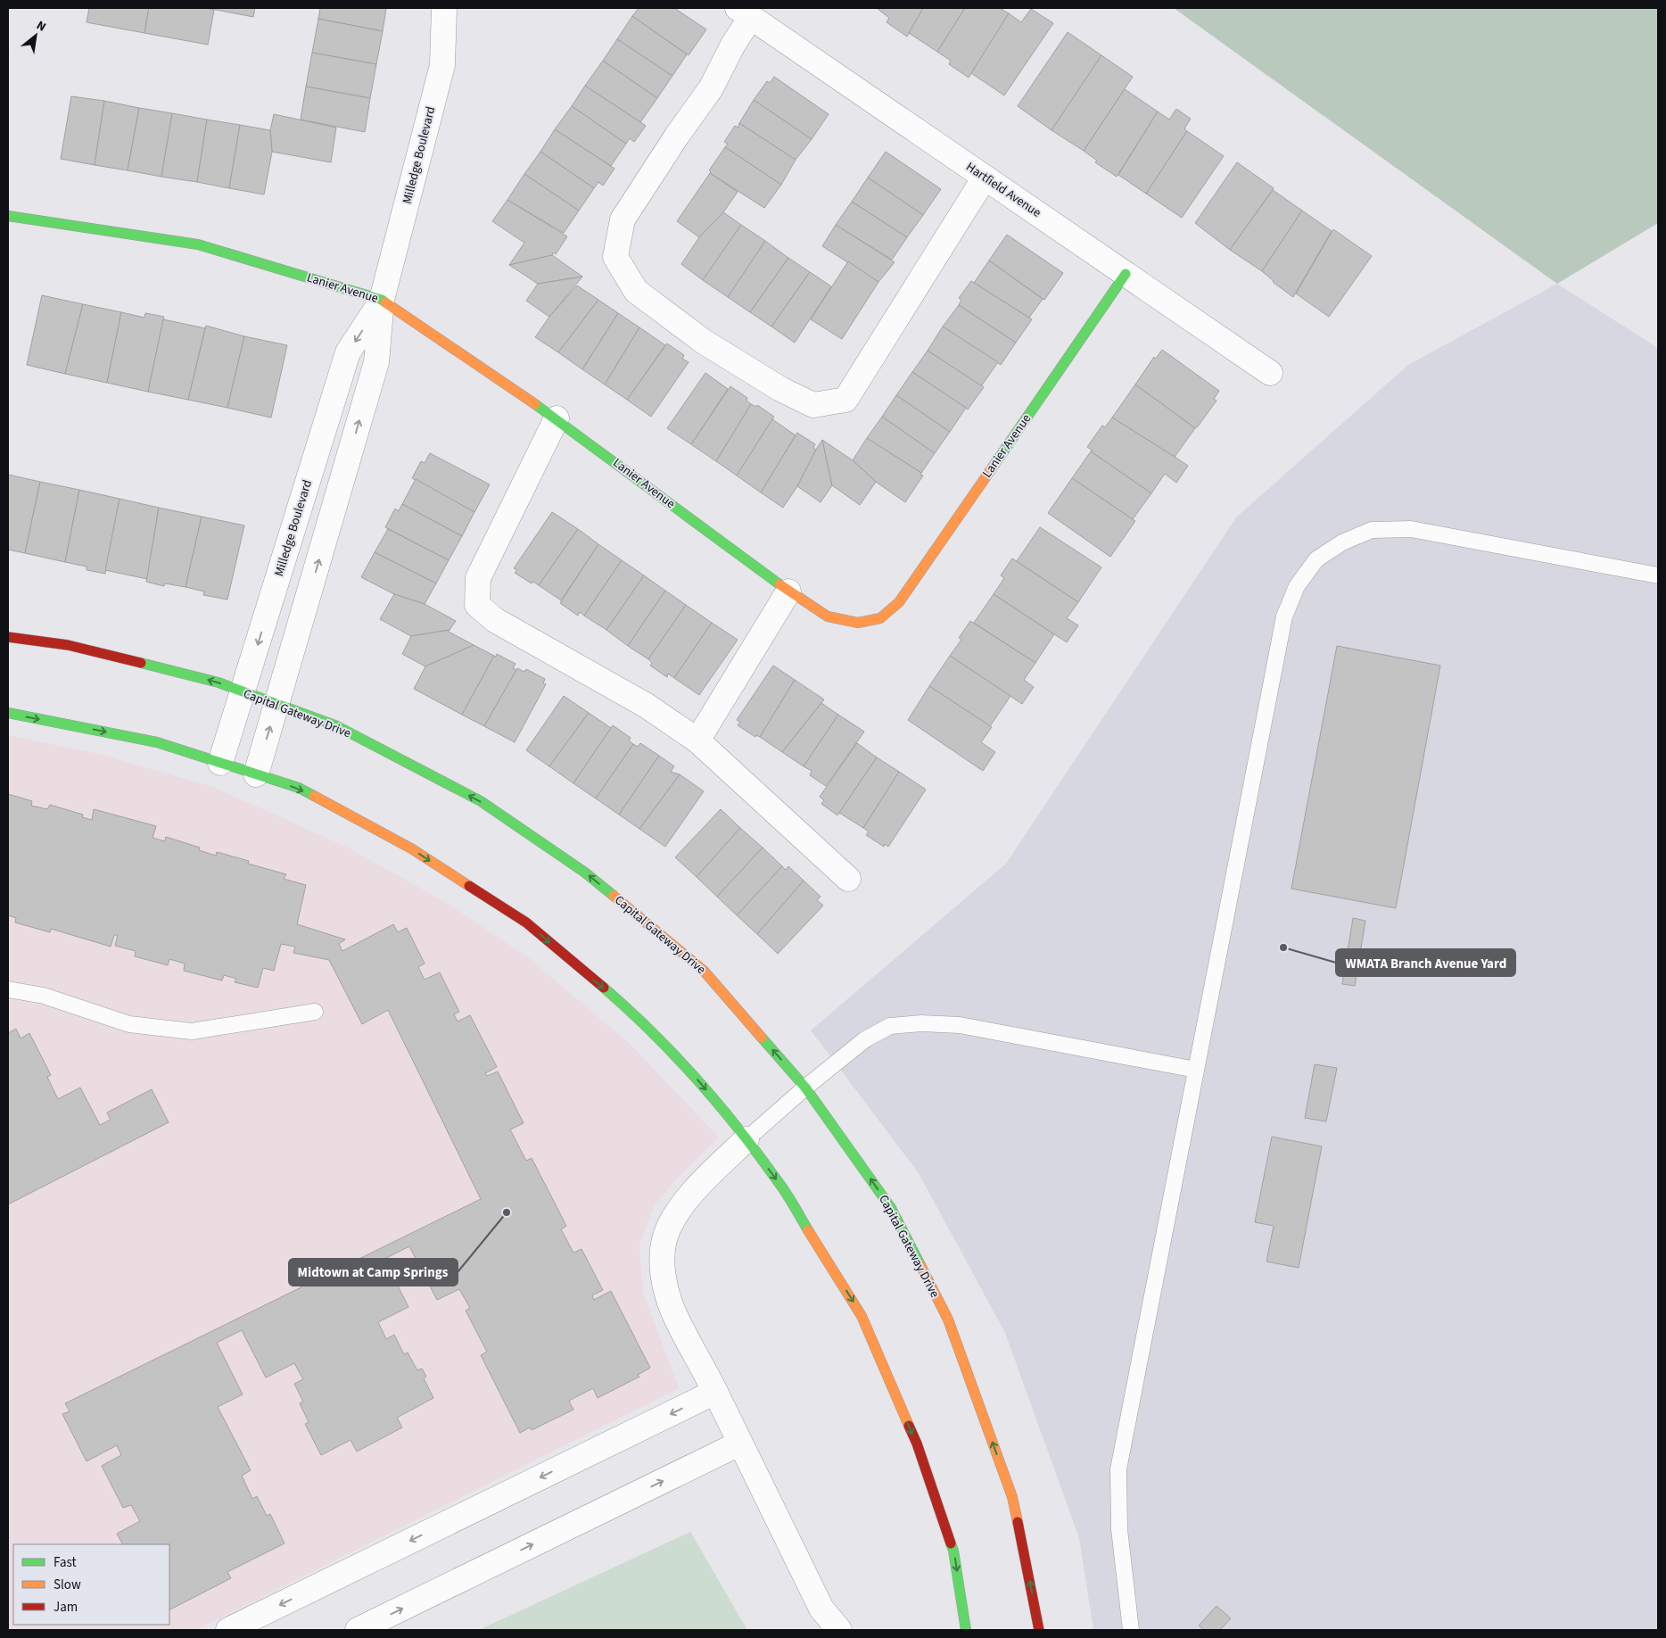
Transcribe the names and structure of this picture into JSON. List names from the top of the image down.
{
  "streets": {
    "street": [
      "Milledge Boulevard",
      "Hartfield Avenue",
      "Lanier Avenue",
      "Capital Gateway Drive"
    ]
  },
  "crossings": [
    ["Milledge Boulevard", "Lanier Avenue"],
    ["Milledge Boulevard", "Capital Gateway Drive"],
    ["Hartfield Avenue", "Lanier Avenue"]
  ],
  "places": ["WMATA Branch Avenue Yard", "Midtown at Camp Springs"],
  "legend": ["Fast", "Slow", "Jam"],
  "north": "top right"
}
